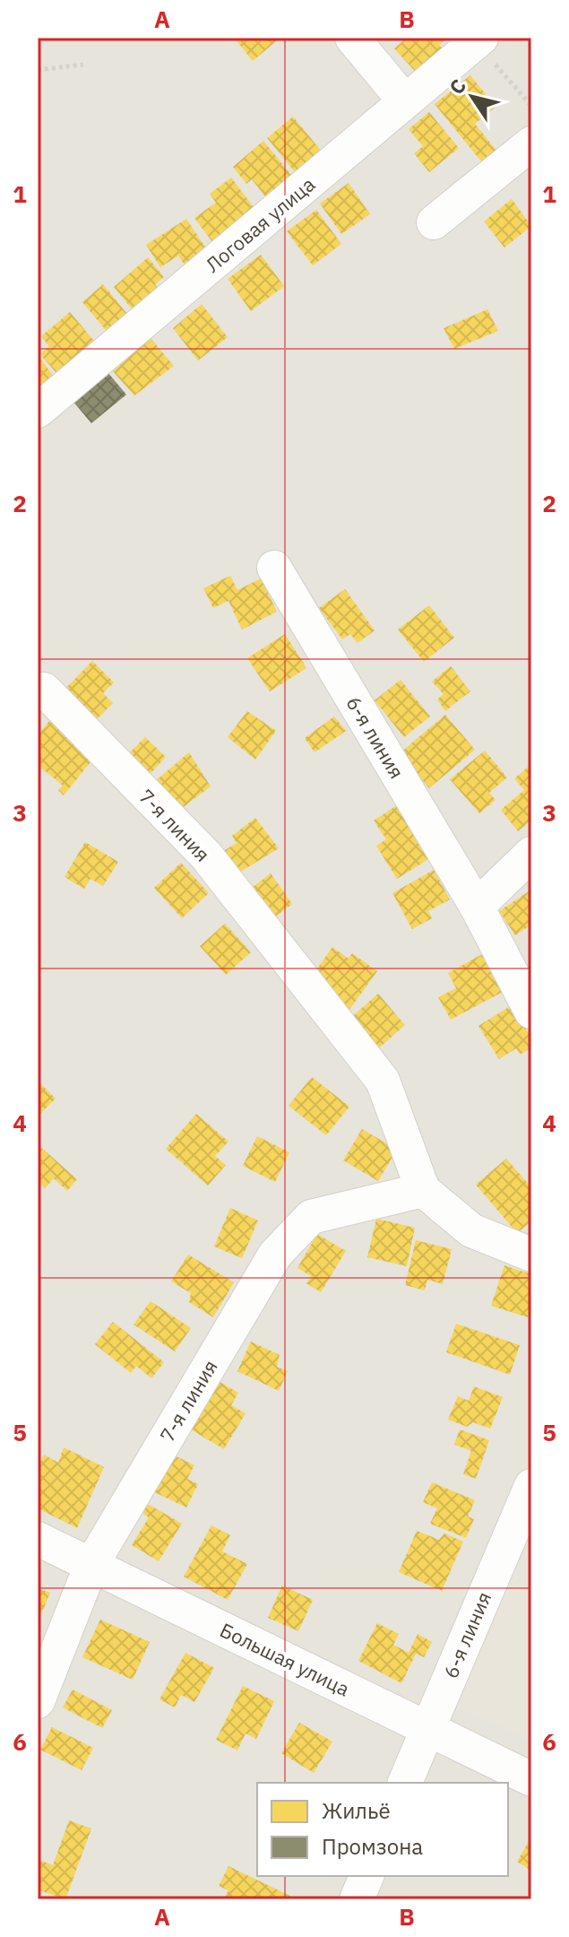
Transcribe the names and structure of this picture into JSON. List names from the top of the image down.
{
  "streets": {
    "street": [
      "Логовая улица",
      "6-я линия",
      "7-я линия",
      "Большая улица"
    ]
  },
  "crossings": [
    ["6-я линия", "Большая улица"],
    ["7-я линия", "Большая улица"]
  ],
  "legend": ["Жильё", "Промзона"],
  "north": "top left",
  "grid": {
    "columns": ["A", "B"],
    "rows": [
      "1",
      "2",
      "3",
      "4",
      "5",
      "6"
    ]
  }
}
